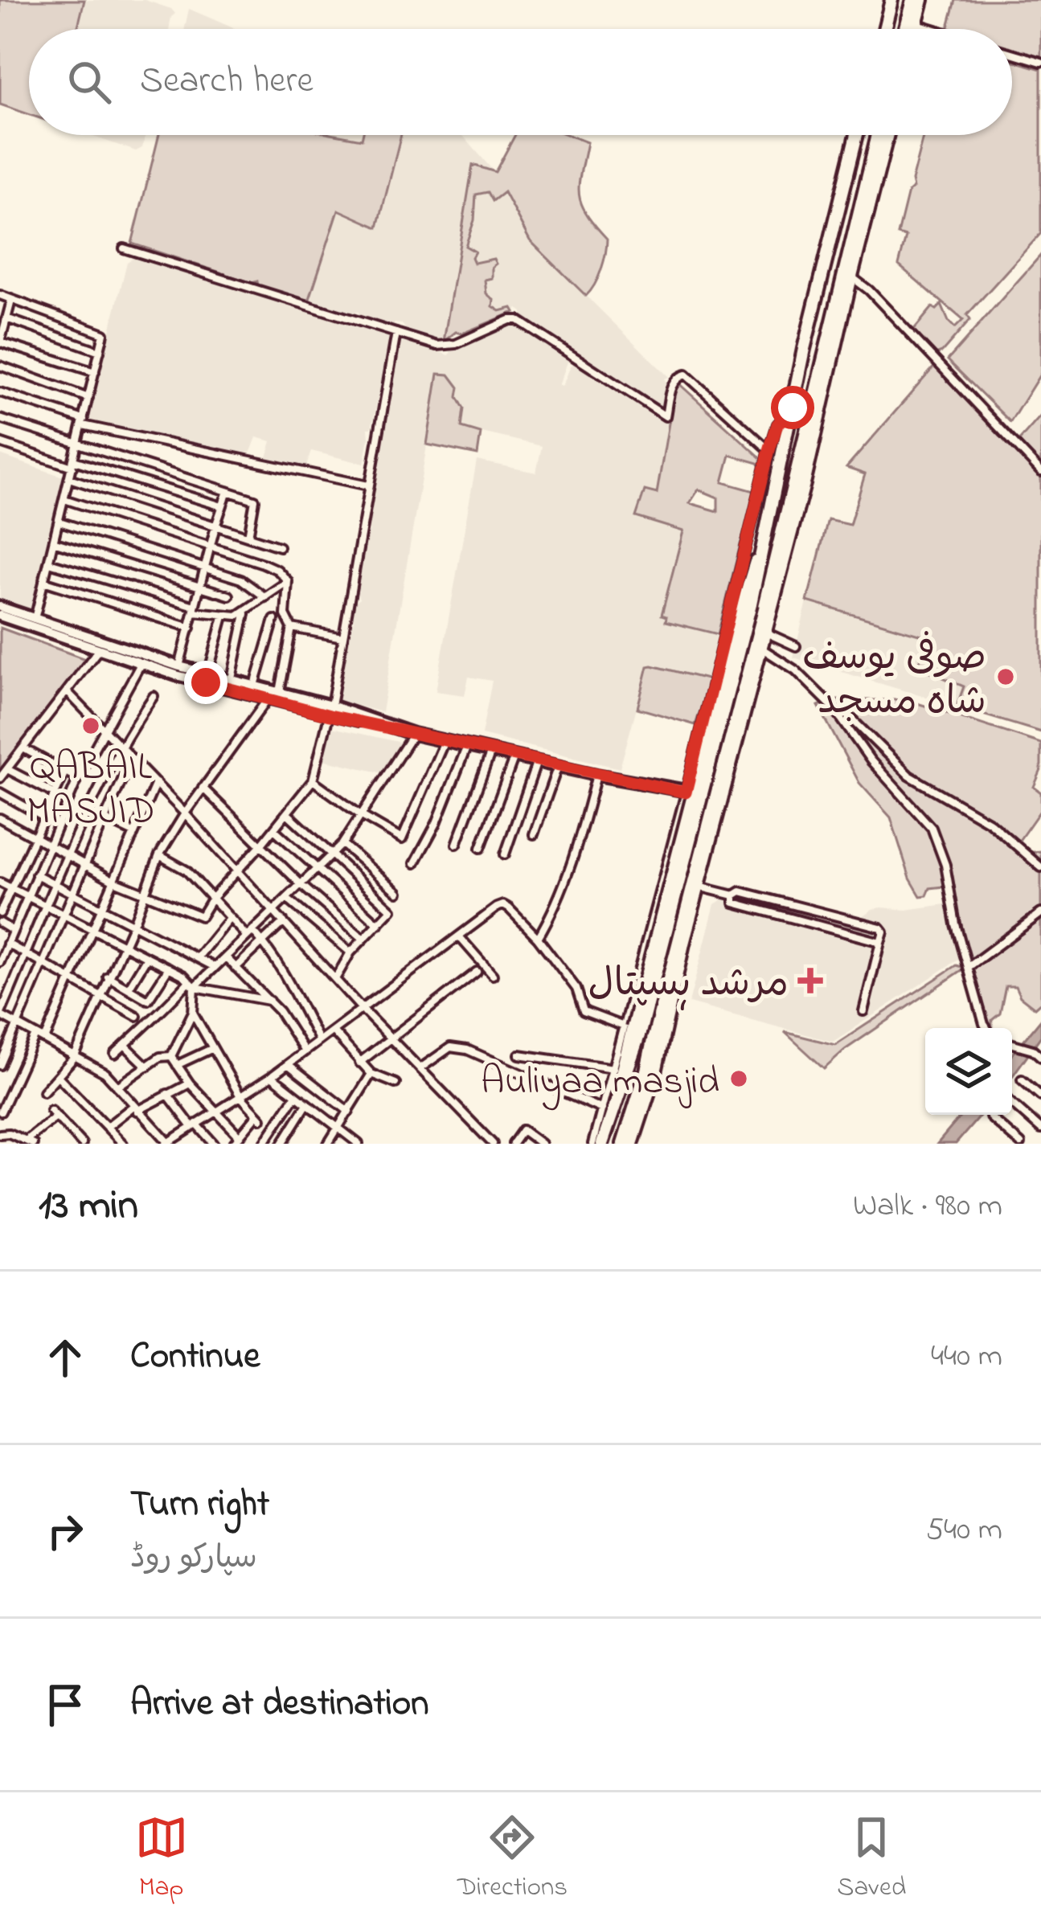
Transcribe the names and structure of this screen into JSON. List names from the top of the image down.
{
  "places": {
    "other": ["صوفی یوسف شاہ مسجد", "QABAIL MASJID", "Auliyaa masjid"],
    "health": ["مرشد ہسپتال"]
  },
  "page": {
    "search": "Search here",
    "heading": ["13 min", "Walk · 980 m"],
    "list": [
      ["Continue", "440 m"],
      ["Turn right", "سپارکو روڈ", "540 m"],
      "Arrive at destination"
    ],
    "nav": ["Map", "Directions", "Saved"]
  }
}
